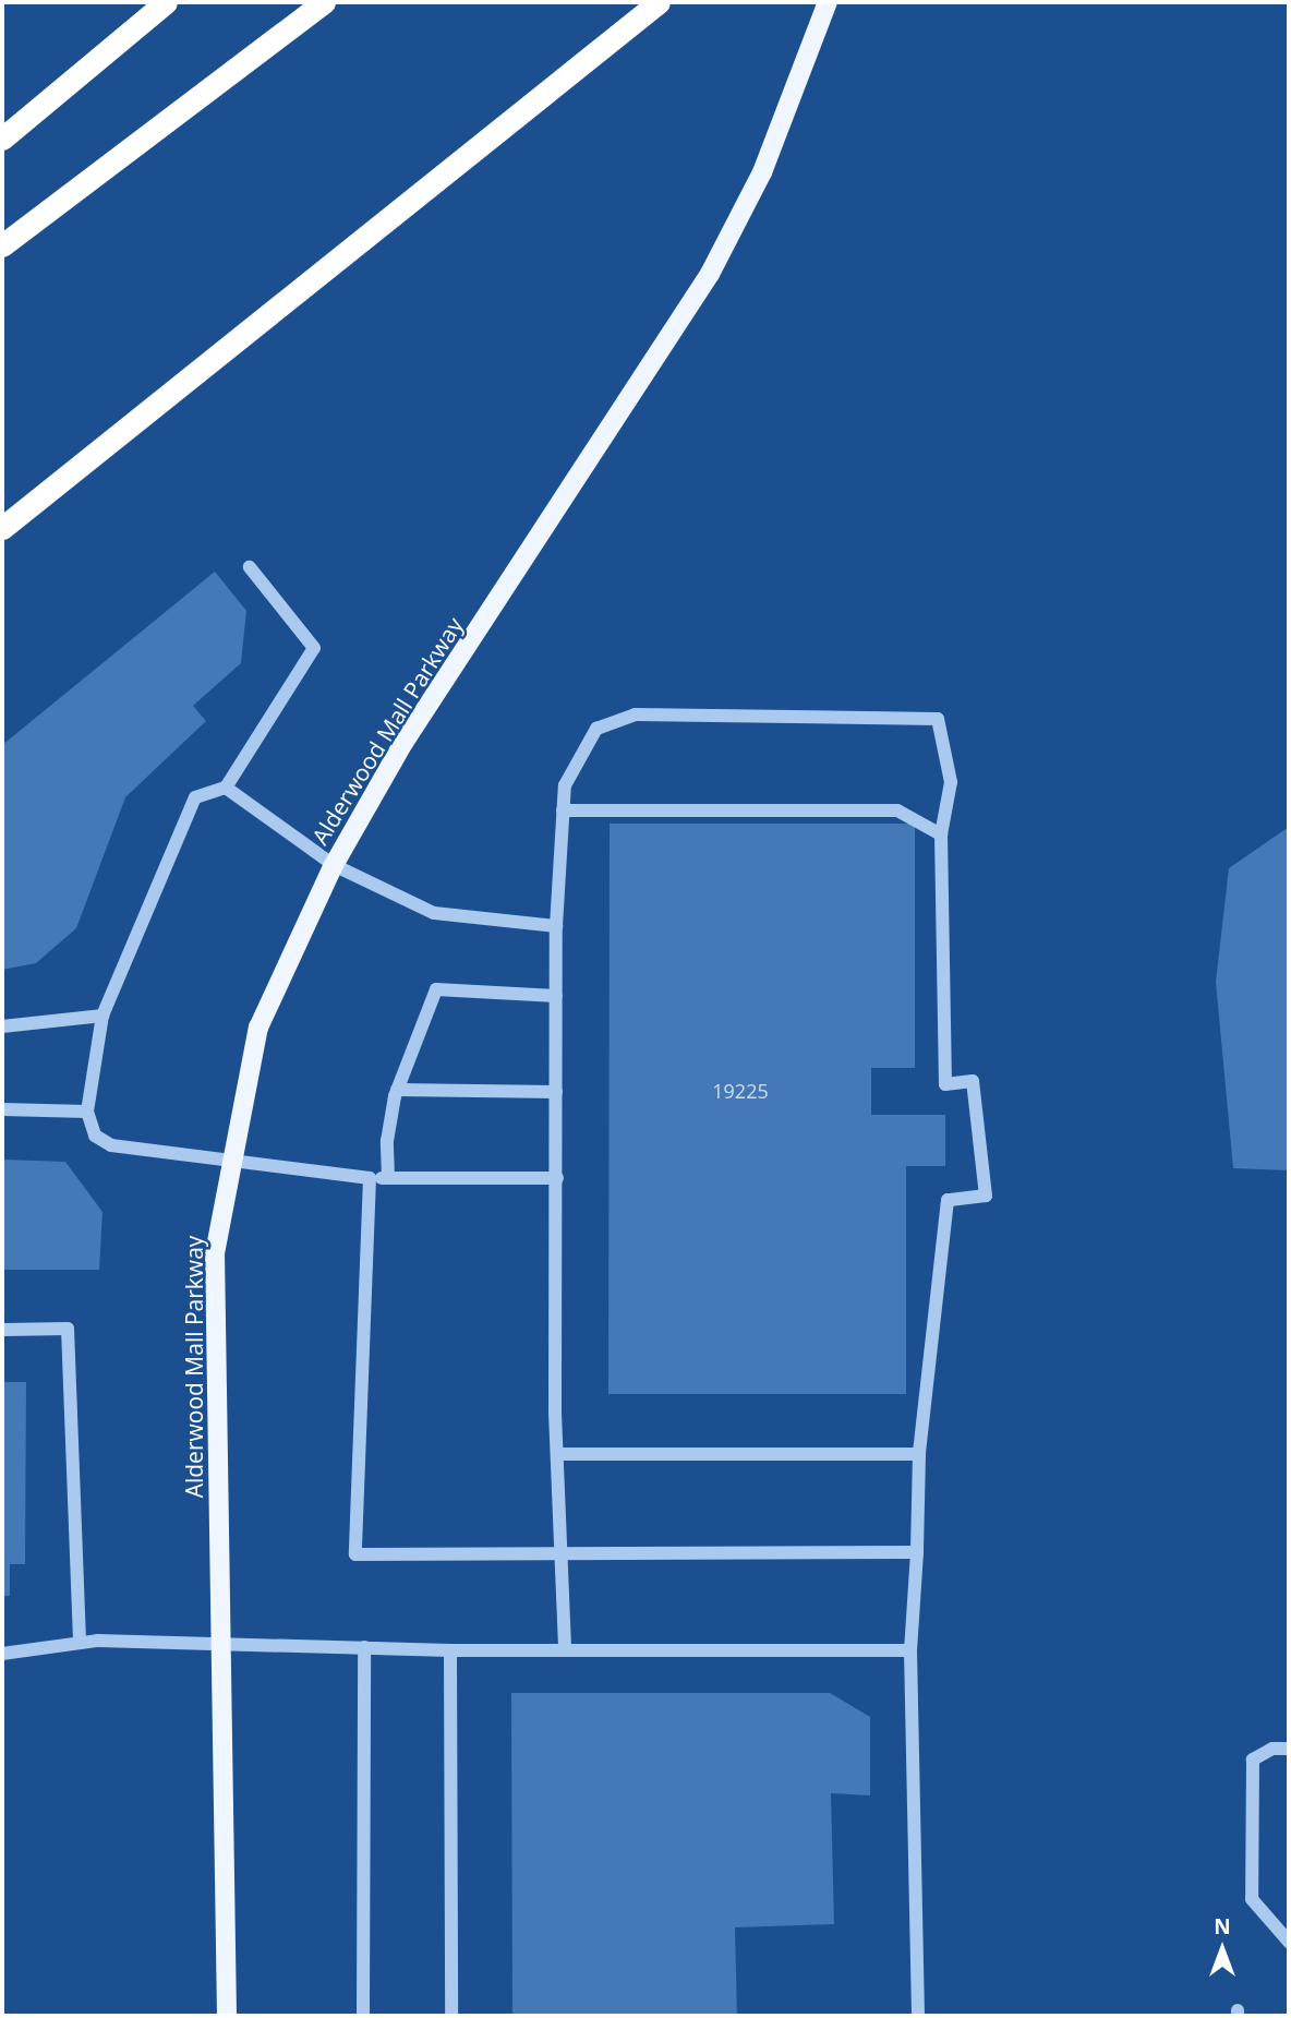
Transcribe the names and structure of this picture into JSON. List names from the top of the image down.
{
  "streets": {
    "main road": ["Alderwood Mall Parkway"]
  },
  "house_numbers": ["19225"],
  "north": "top"
}
